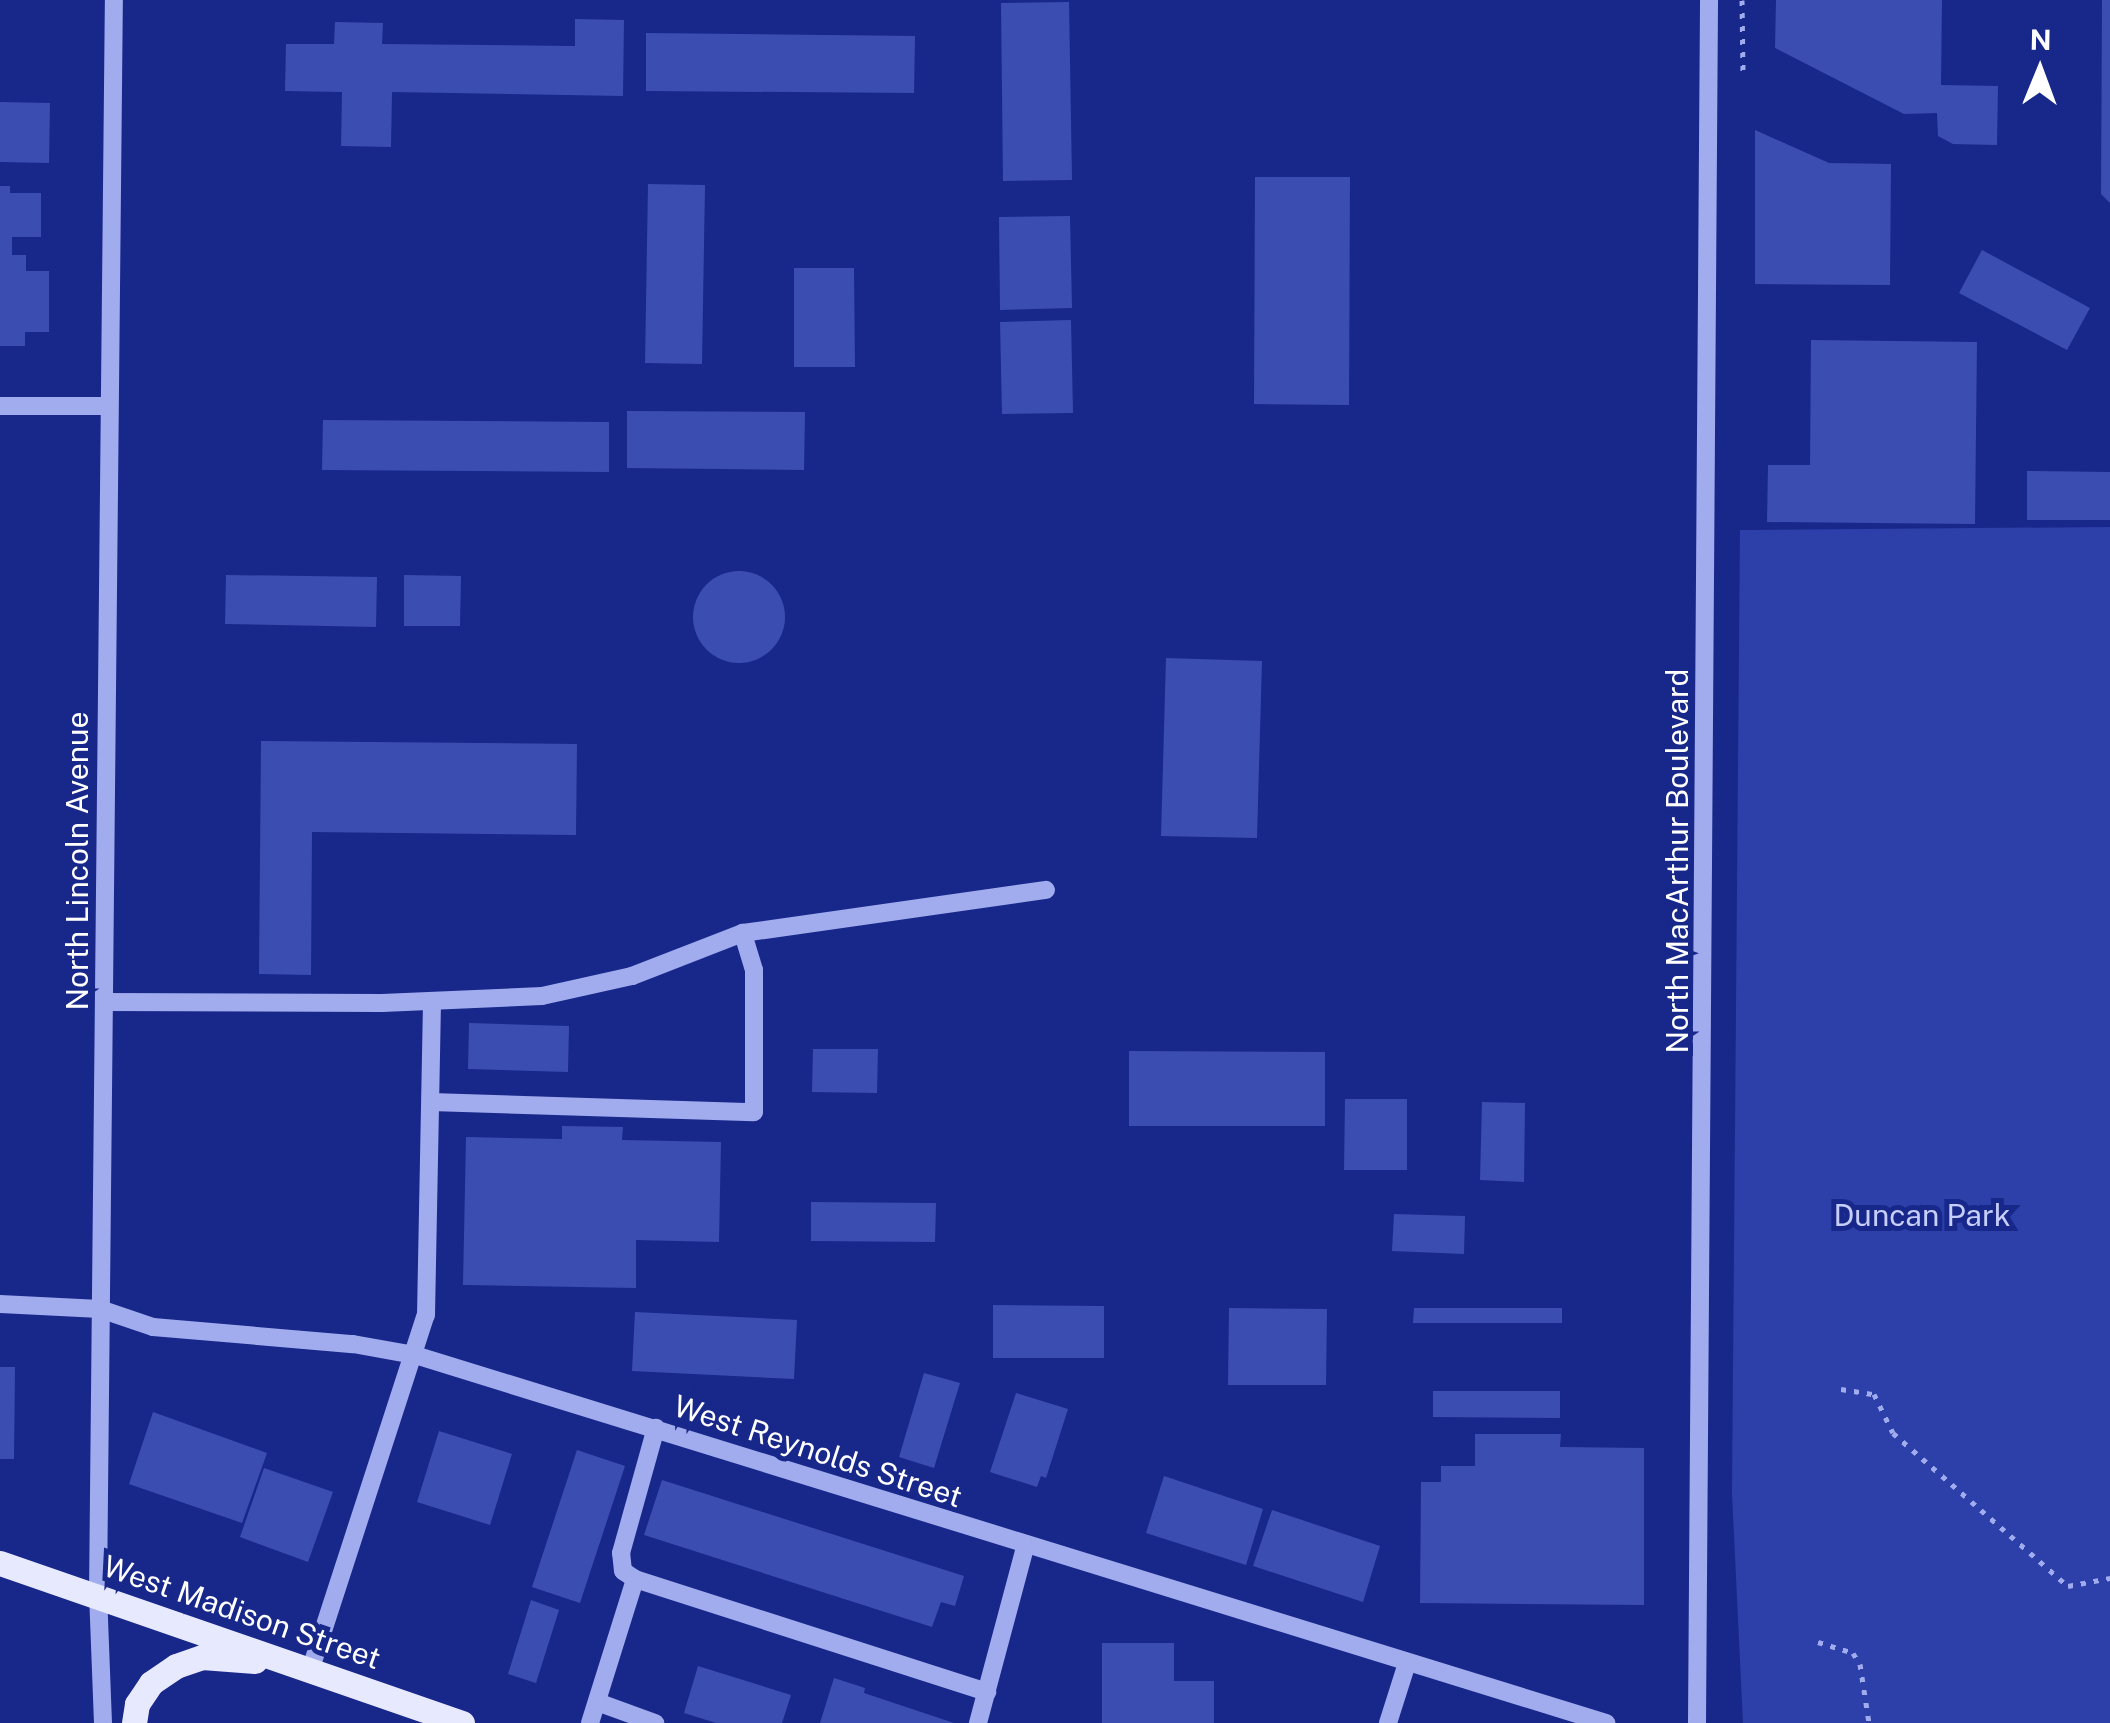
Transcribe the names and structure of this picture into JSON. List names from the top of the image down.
{
  "streets": {
    "main road": ["West Madison Street"],
    "street": ["North Lincoln Avenue", "North MacArthur Boulevard", "West Reynolds Street"]
  },
  "crossings": [
    ["North Lincoln Avenue", "West Reynolds Street"],
    ["North Lincoln Avenue", "West Madison Street"]
  ],
  "parks": ["Duncan Park"],
  "north": "top"
}
